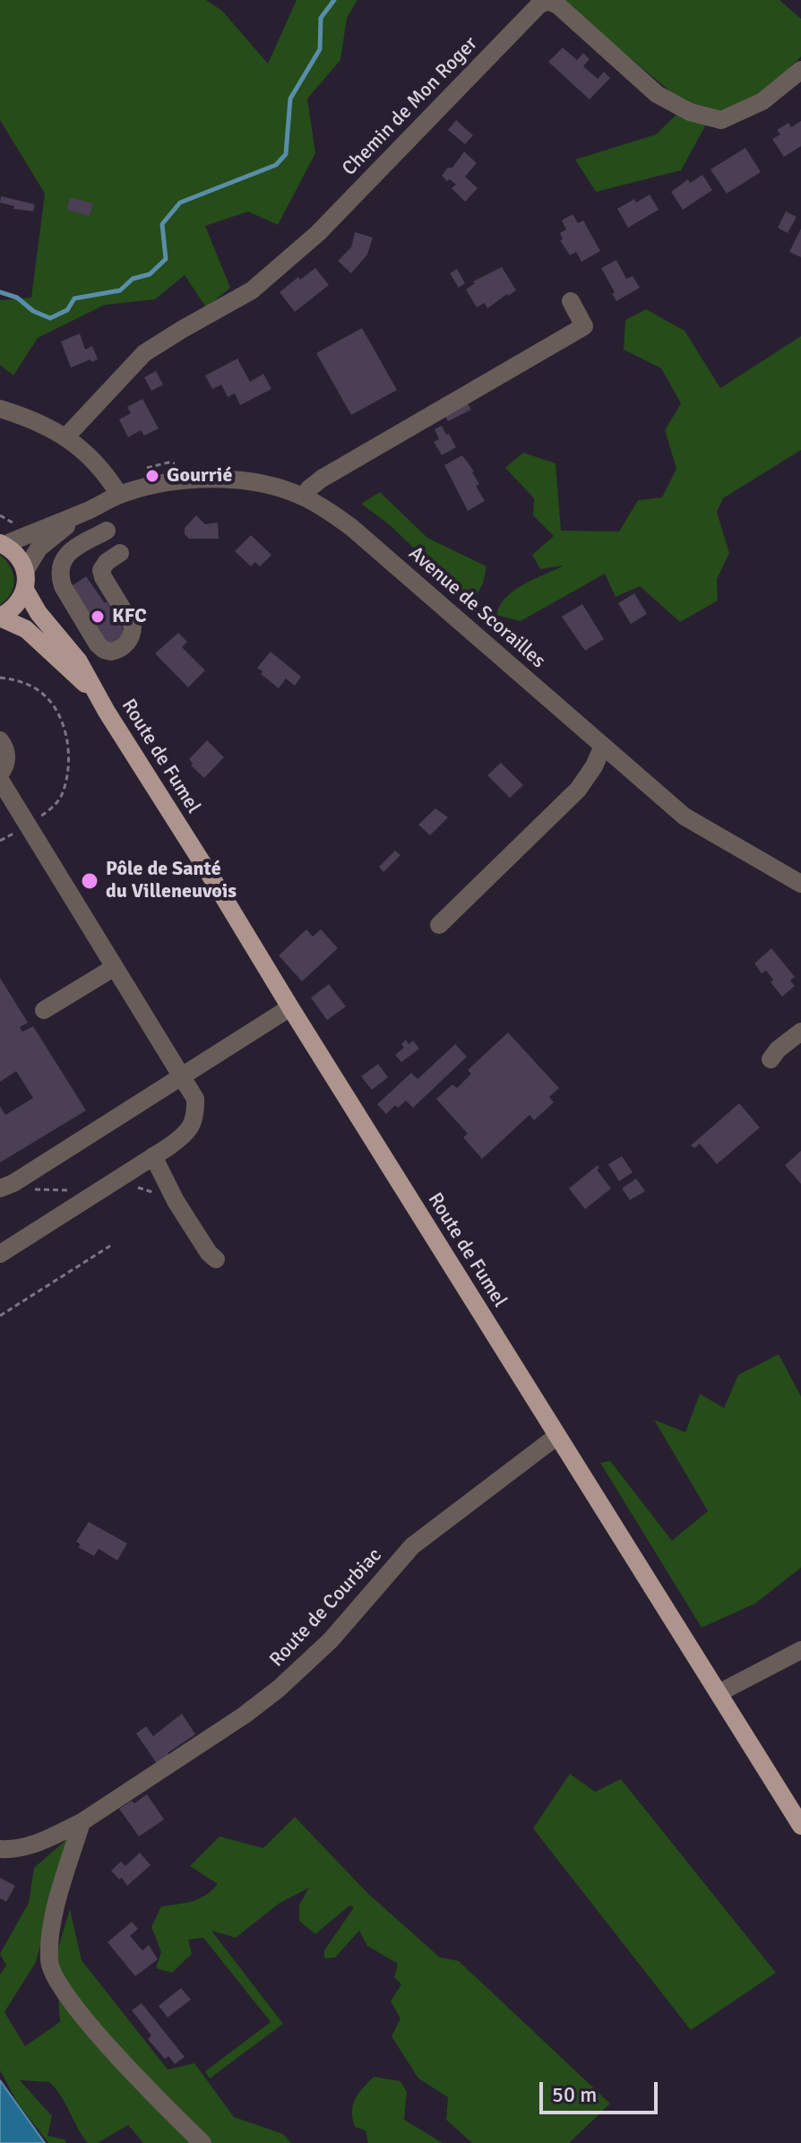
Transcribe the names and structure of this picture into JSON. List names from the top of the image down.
{
  "streets": {
    "main road": ["Route de Fumel"],
    "street": ["Chemin de Mon Roger", "Avenue de Scorailles", "Route de Courbiac"]
  },
  "crossings": [
    ["Route de Fumel", "Route de Courbiac"]
  ],
  "places": ["Gourrié", "KFC", "Pôle de Santé du Villeneuvois"],
  "scale_bar": "50 m"
}
